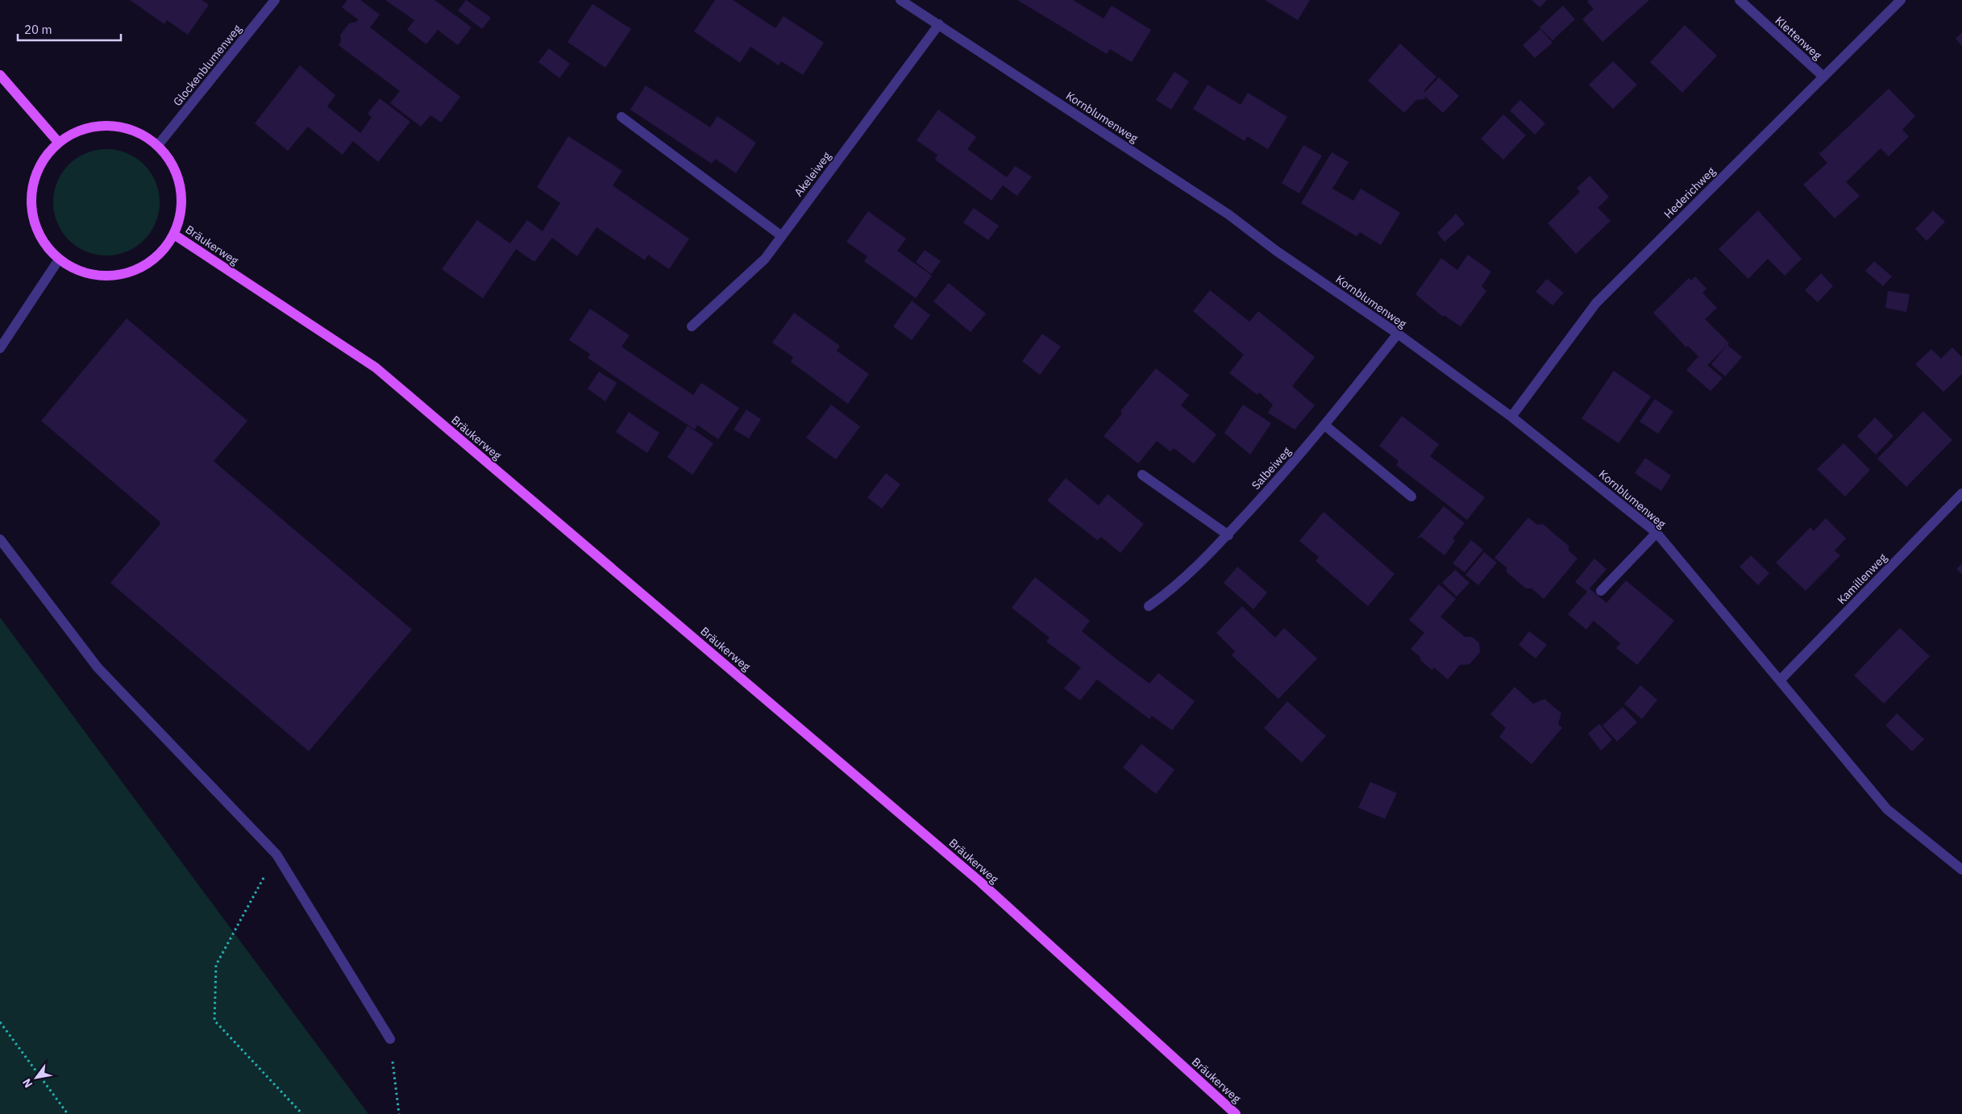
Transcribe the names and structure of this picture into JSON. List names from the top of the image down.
{
  "streets": {
    "main road": ["Bräukerweg"],
    "street": [
      "Klettenweg",
      "Glockenblumenweg",
      "Kornblumenweg",
      "Akeleiweg",
      "Hederichweg",
      "Salbeiweg",
      "Kamillenweg"
    ]
  },
  "crossings": [
    ["Klettenweg", "Hederichweg"],
    ["Kornblumenweg", "Akeleiweg"],
    ["Kornblumenweg", "Hederichweg"],
    ["Kornblumenweg", "Salbeiweg"],
    ["Kornblumenweg", "Kamillenweg"]
  ],
  "scale_bar": "20 m",
  "north": "bottom left"
}
